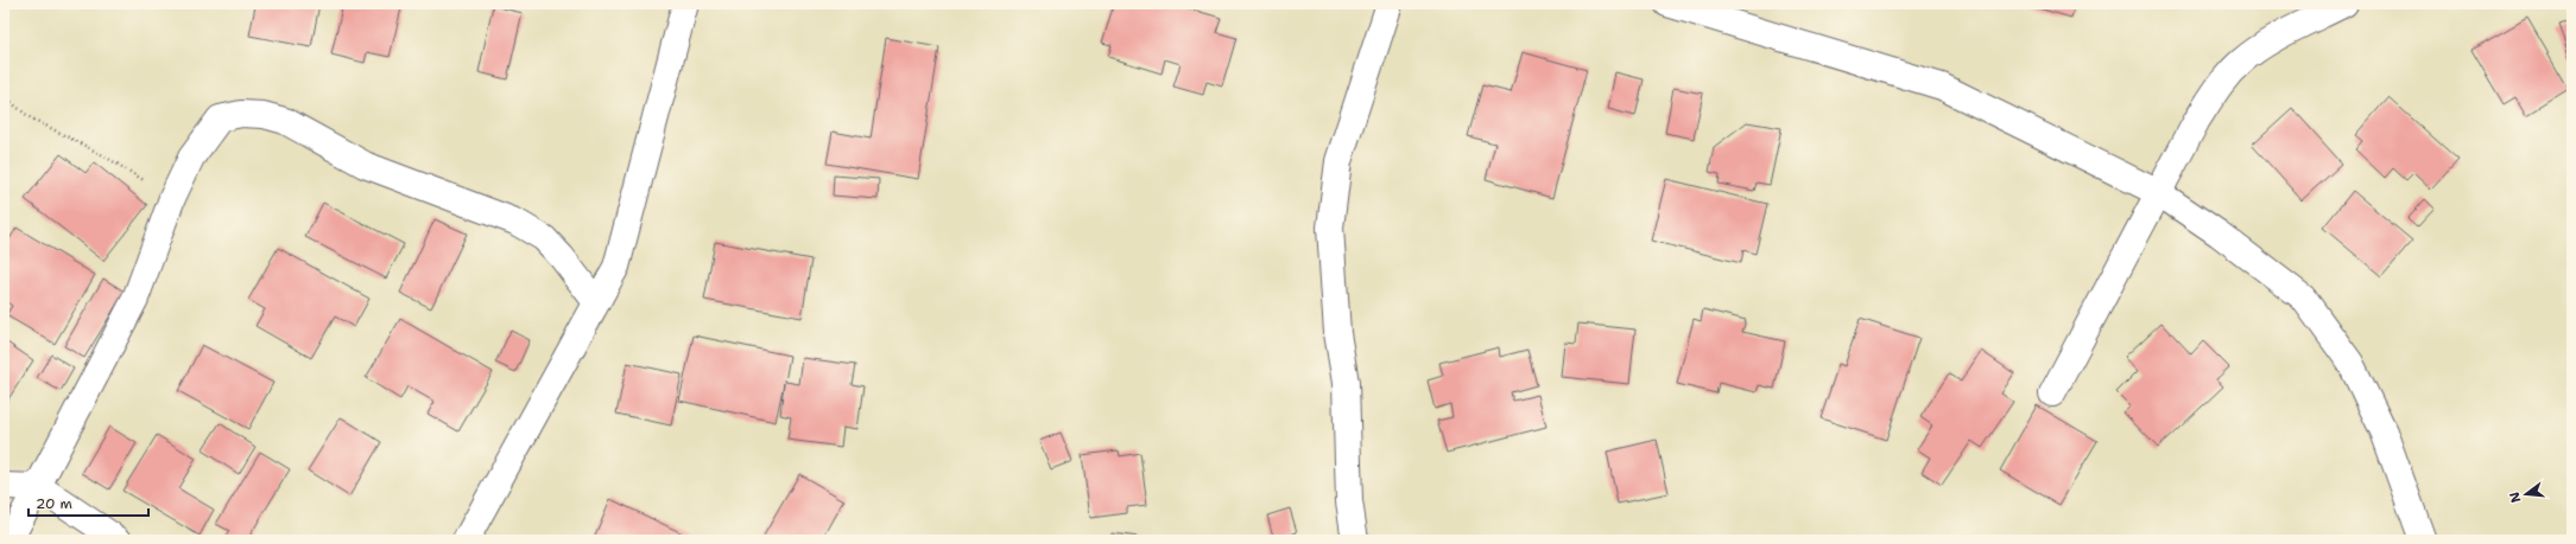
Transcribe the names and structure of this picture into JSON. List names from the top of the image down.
{
  "scale_bar": "20 m",
  "north": "left"
}
